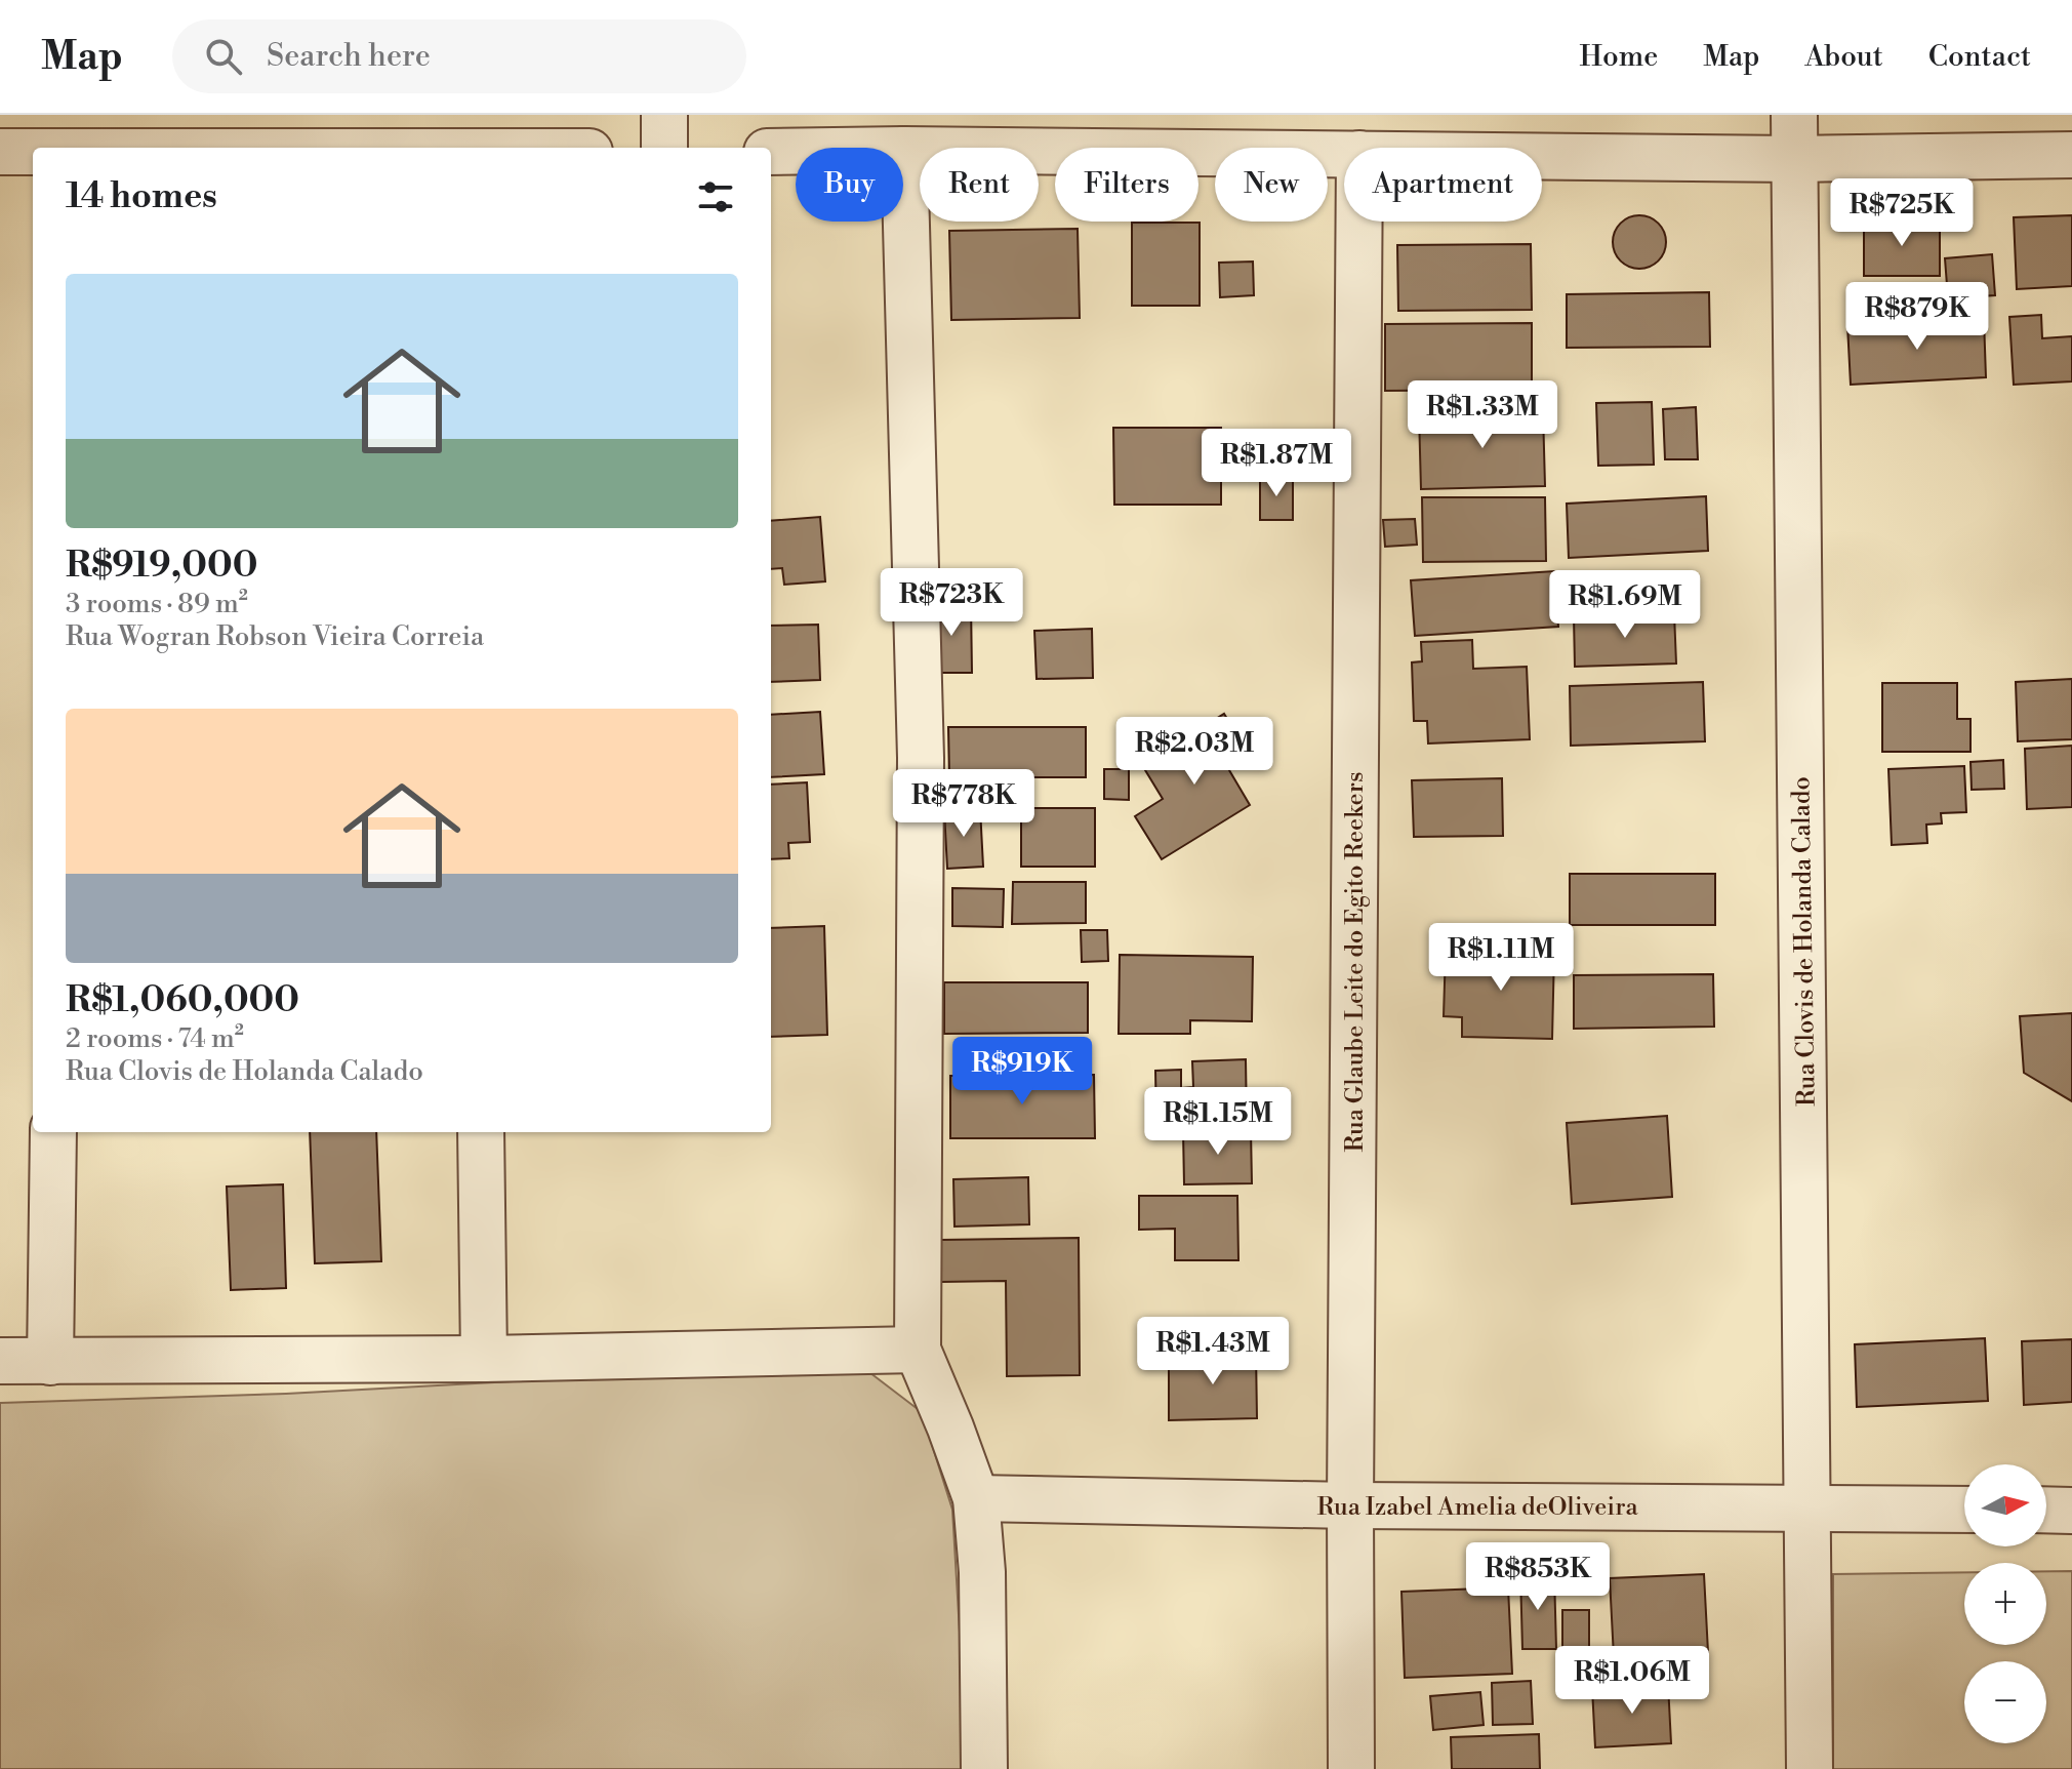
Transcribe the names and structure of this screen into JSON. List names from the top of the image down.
{
  "streets": {
    "street": ["Rua Clovis de Holanda Calado", "Rua Glaube Leite do Egito Reekers", "Rua Izabel Amelia deOliveira"]
  },
  "crossings": [
    ["Rua Clovis de Holanda Calado", "Rua Izabel Amelia deOliveira"],
    ["Rua Glaube Leite do Egito Reekers", "Rua Izabel Amelia deOliveira"]
  ],
  "north": "right",
  "page": {
    "header": "Map",
    "search": "Search here",
    "nav": [
      "Home",
      "Map",
      "About",
      "Contact"
    ],
    "chip": [
      "Buy",
      "Rent",
      "Filters",
      "New",
      "Apartment"
    ],
    "heading": "14 homes",
    "price": [
      "R$725K",
      "R$879K",
      "R$1.33M",
      "R$1.87M",
      "R$723K",
      "R$1.69M",
      "R$2.03M",
      "R$778K",
      "R$1.11M",
      "R$919K",
      "R$1.15M",
      "R$1.43M",
      "R$853K",
      "R$1.06M"
    ],
    "list": [
      {
        "name": "R$919,000",
        "note": "3 rooms · 89 m² · Rua Wogran Robson Vieira Correia"
      },
      {
        "name": "R$1,060,000",
        "note": "2 rooms · 74 m² · Rua Clovis de Holanda Calado"
      }
    ],
    "map_buttons": ["+", "−"]
  }
}
